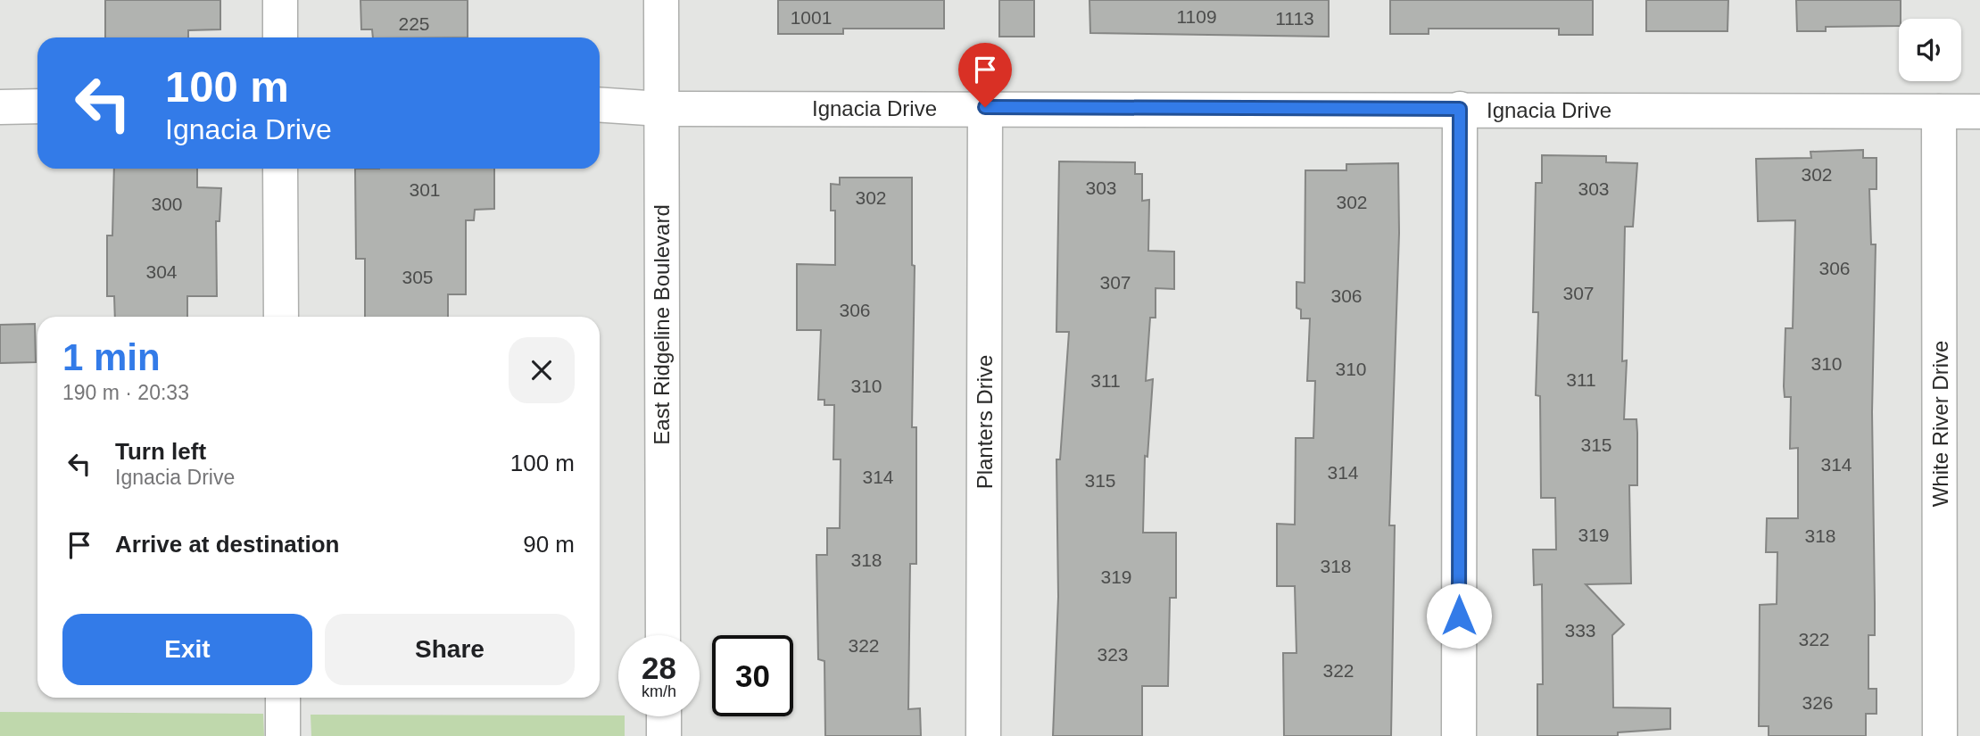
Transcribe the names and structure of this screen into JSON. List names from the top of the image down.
{
  "streets": {
    "street": [
      "Ignacia Drive",
      "East Ridgeline Boulevard",
      "Planters Drive",
      "White River Drive"
    ]
  },
  "crossings": [
    ["Ignacia Drive", "East Ridgeline Boulevard"],
    ["Ignacia Drive", "Planters Drive"],
    ["Ignacia Drive", "White River Drive"]
  ],
  "house_numbers": [
    "1109",
    "1001",
    "1113",
    "225",
    "302",
    "303",
    "303",
    "301",
    "302",
    "302",
    "300",
    "306",
    "304",
    "305",
    "307",
    "307",
    "306",
    "306",
    "310",
    "310",
    "311",
    "311",
    "310",
    "315",
    "314",
    "314",
    "314",
    "315",
    "319",
    "318",
    "318",
    "318",
    "319",
    "333",
    "322",
    "322",
    "323",
    "322",
    "326"
  ],
  "page": {
    "turn": ["100 m", "Ignacia Drive"],
    "heading": ["1 min", "190 m · 20:33"],
    "list": [
      {
        "name": "Turn left",
        "note": "Ignacia Drive",
        "value": "100 m"
      },
      {
        "name": "Arrive at destination",
        "value": "90 m"
      }
    ],
    "buttons": ["Exit", "Share"],
    "speed": "28 km/h",
    "limit": "30"
  }
}
